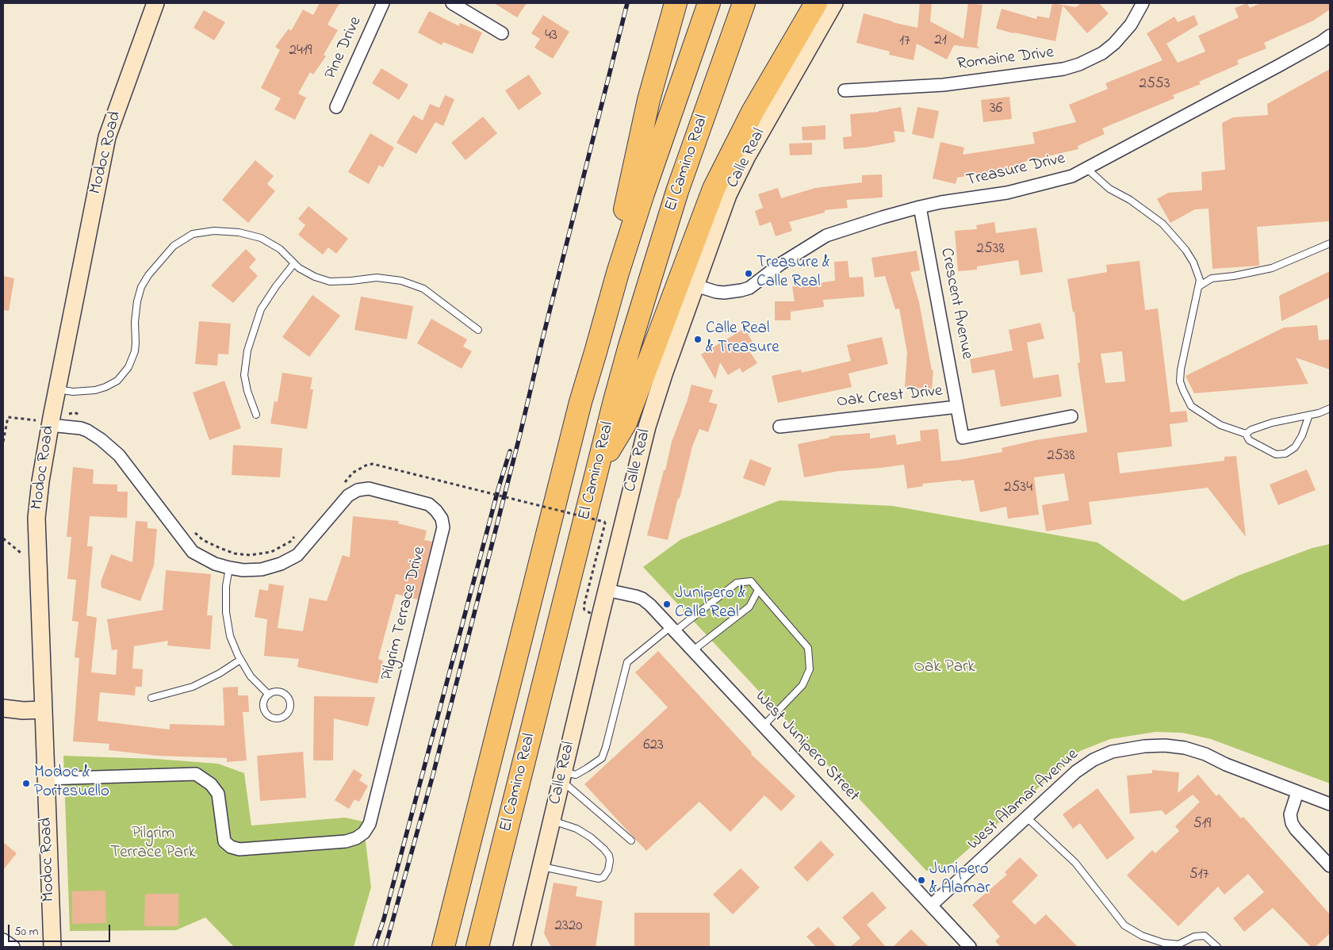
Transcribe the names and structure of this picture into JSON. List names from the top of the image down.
{
  "streets": {
    "highway": ["El Camino Real"],
    "street": [
      "Pine Drive",
      "Romaine Drive",
      "Modoc Road",
      "Calle Real",
      "Treasure Drive",
      "Crescent Avenue",
      "Oak Crest Drive",
      "Pilgrim Terrace Drive",
      "West Junipero Street",
      "West Alamar Avenue"
    ]
  },
  "crossings": [
    ["Modoc Road", "Pilgrim Terrace Drive"],
    ["Calle Real", "Treasure Drive"],
    ["Calle Real", "West Junipero Street"],
    ["Treasure Drive", "Crescent Avenue"],
    ["Crescent Avenue", "Oak Crest Drive"],
    ["West Junipero Street", "West Alamar Avenue"]
  ],
  "parks": ["Oak Park", "Pilgrim Terrace Park"],
  "places": [
    "Treasure & Calle Real",
    "Calle Real & Treasure",
    "Junipero & Calle Real",
    "Modoc & Portesuello",
    "Junipero & Alamar"
  ],
  "house_numbers": [
    "43",
    "21",
    "17",
    "2419",
    "2553",
    "36",
    "2538",
    "2538",
    "2534",
    "623",
    "519",
    "517",
    "2320"
  ],
  "scale_bar": "50 m"
}
